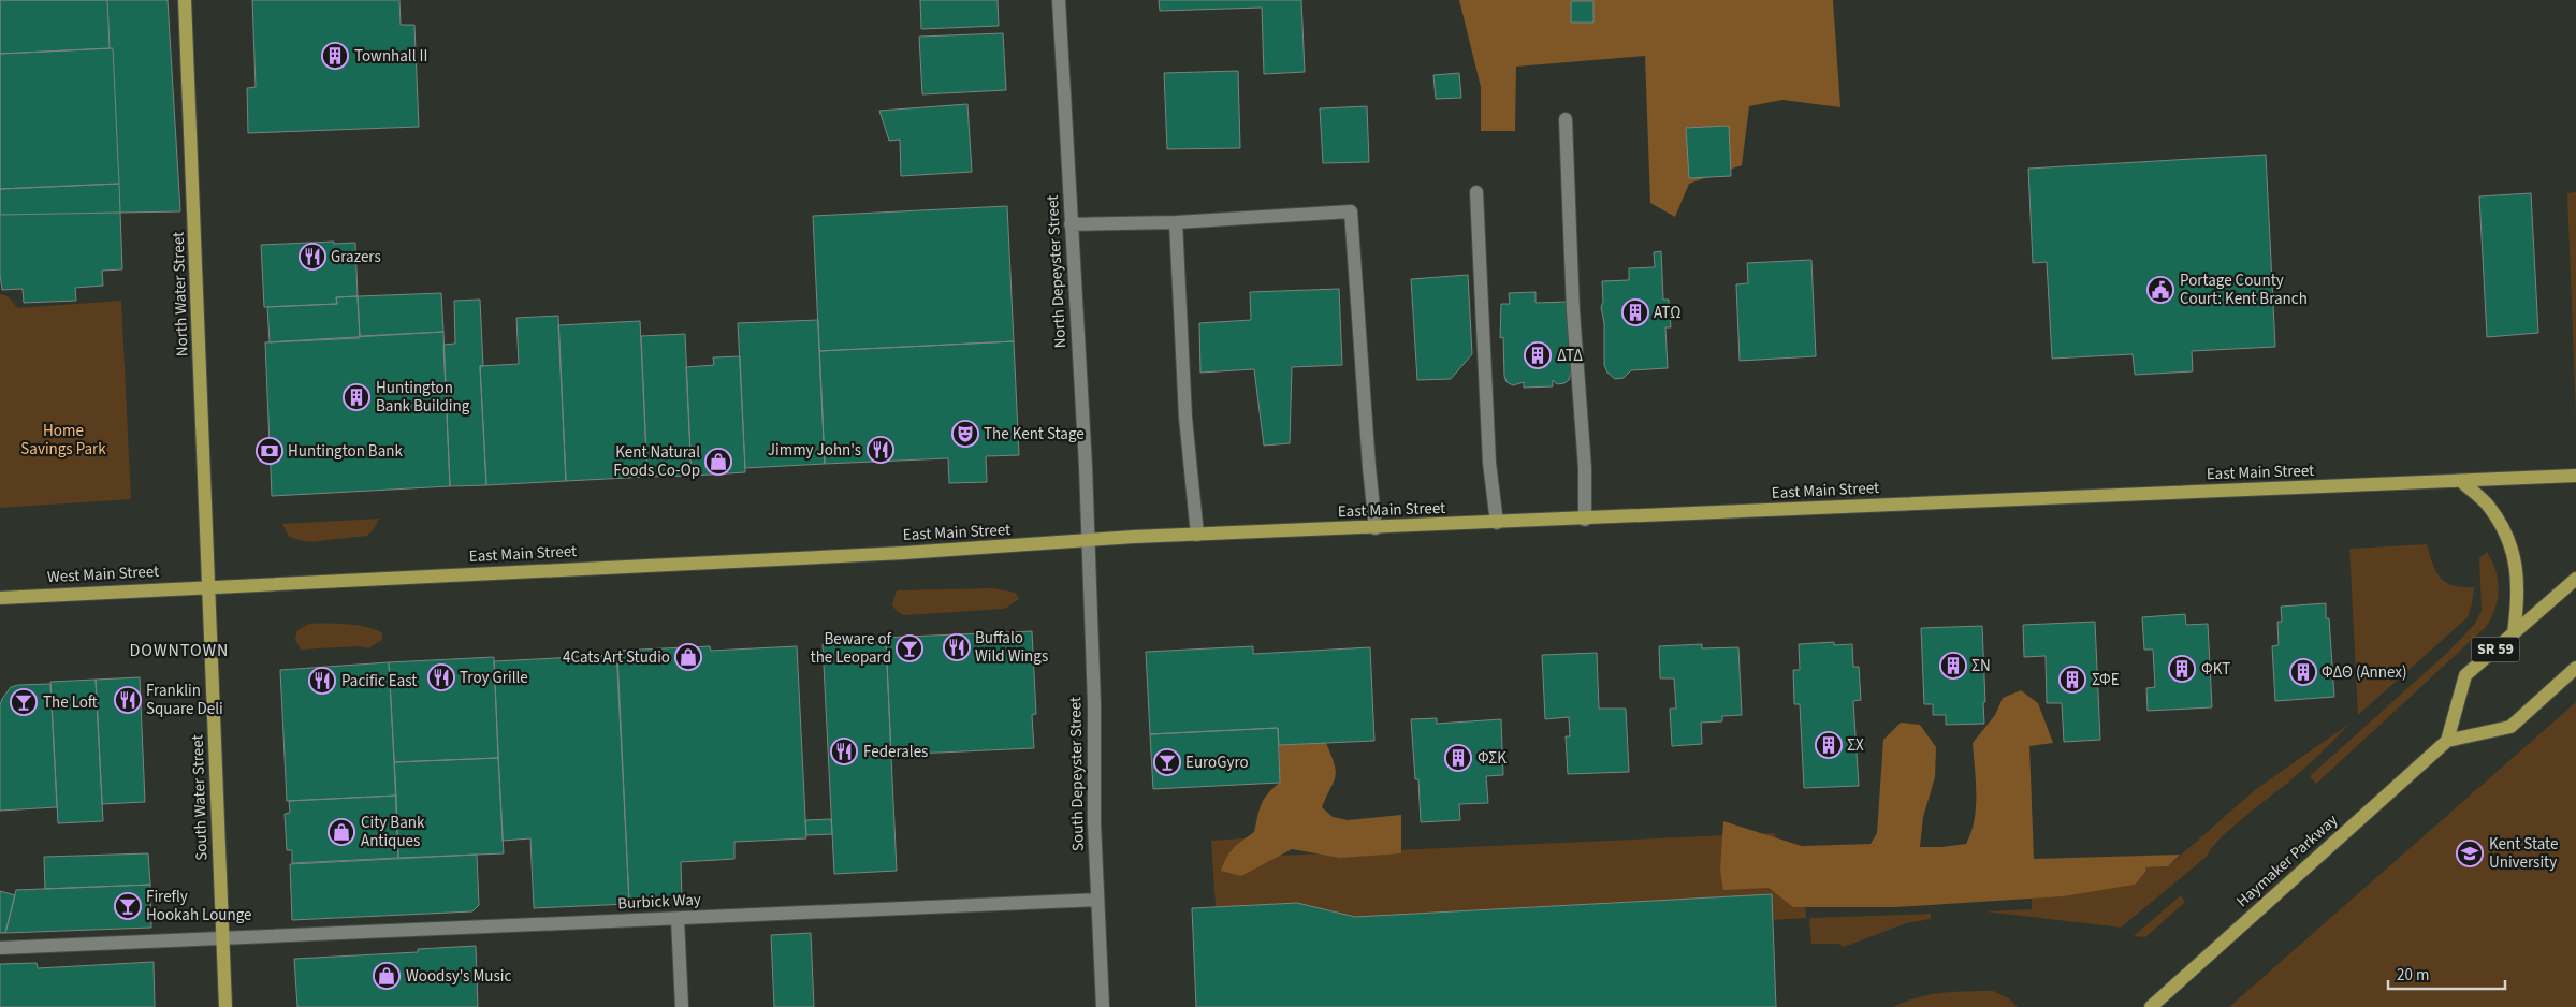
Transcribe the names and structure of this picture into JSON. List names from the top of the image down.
{
  "streets": {
    "main road": [
      "North Water Street",
      "East Main Street",
      "West Main Street",
      "SR 59",
      "South Water Street",
      "Haymaker Parkway"
    ],
    "street": ["North Depeyster Street", "South Depeyster Street", "Burbick Way"]
  },
  "crossings": [
    ["North Depeyster Street", "East Main Street"],
    ["North Depeyster Street", "South Depeyster Street"],
    ["North Water Street", "East Main Street"],
    ["North Water Street", "West Main Street"],
    ["North Water Street", "South Water Street"],
    ["East Main Street", "West Main Street"],
    ["East Main Street", "South Depeyster Street"],
    ["East Main Street", "South Water Street"],
    ["West Main Street", "South Water Street"],
    ["SR 59", "Haymaker Parkway"],
    ["South Depeyster Street", "Burbick Way"],
    ["South Water Street", "Burbick Way"]
  ],
  "districts": ["DOWNTOWN"],
  "parks": ["Home Savings Park"],
  "places": {
    "building": [
      "Townhall II",
      "ΑΤΩ",
      "ΔΤΔ",
      "Huntington Bank Building",
      "ΣΝ",
      "ΦΚΤ",
      "ΦΔΘ (Annex)",
      "ΣΦΕ",
      "ΣΧ",
      "ΦΣΚ"
    ],
    "restaurant": [
      "Grazers",
      "Jimmy John's",
      "Buffalo Wild Wings",
      "Troy Grille",
      "Pacific East",
      "Franklin Square Deli",
      "Federales"
    ],
    "public building": ["Portage County Court: Kent Branch"],
    "theatre": ["The Kent Stage"],
    "bank": ["Huntington Bank"],
    "shop": [
      "Kent Natural Foods Co-Op",
      "4Cats Art Studio",
      "City Bank Antiques",
      "Woodsy's Music"
    ],
    "bar": [
      "Beware of the Leopard",
      "The Loft",
      "EuroGyro",
      "Firefly Hookah Lounge"
    ],
    "school or university": ["Kent State University"]
  },
  "scale_bar": "20 m"
}
